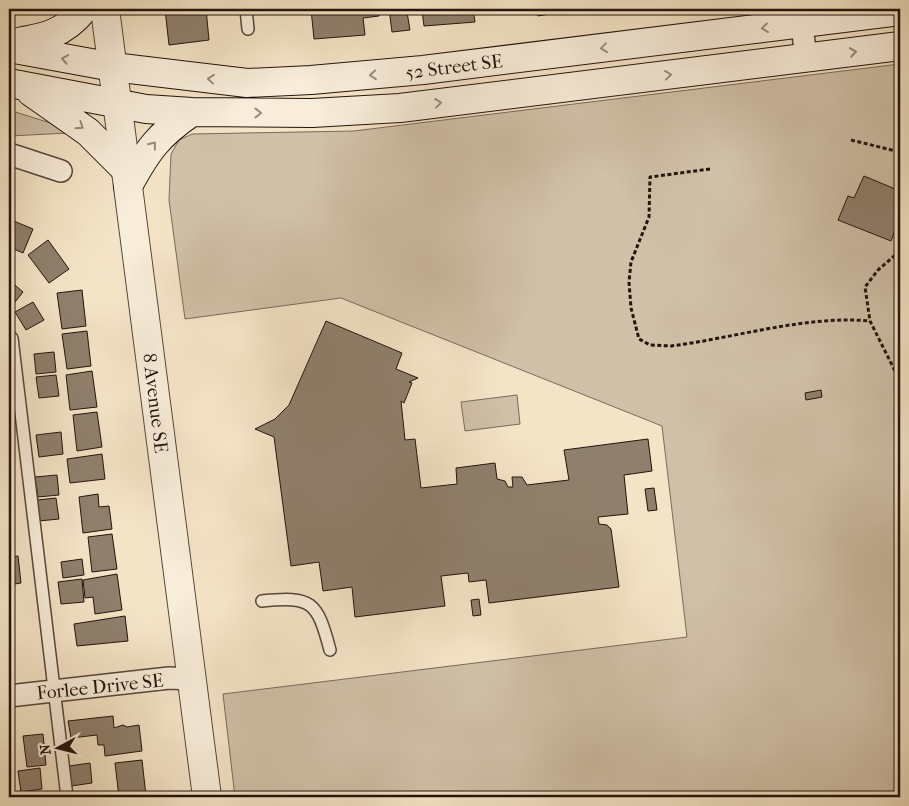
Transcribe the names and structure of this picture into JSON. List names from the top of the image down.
{
  "streets": {
    "main road": ["52 Street SE", "8 Avenue SE"],
    "street": ["Forlee Drive SE"]
  },
  "crossings": [
    ["52 Street SE", "8 Avenue SE"],
    ["8 Avenue SE", "Forlee Drive SE"]
  ],
  "north": "left"
}
